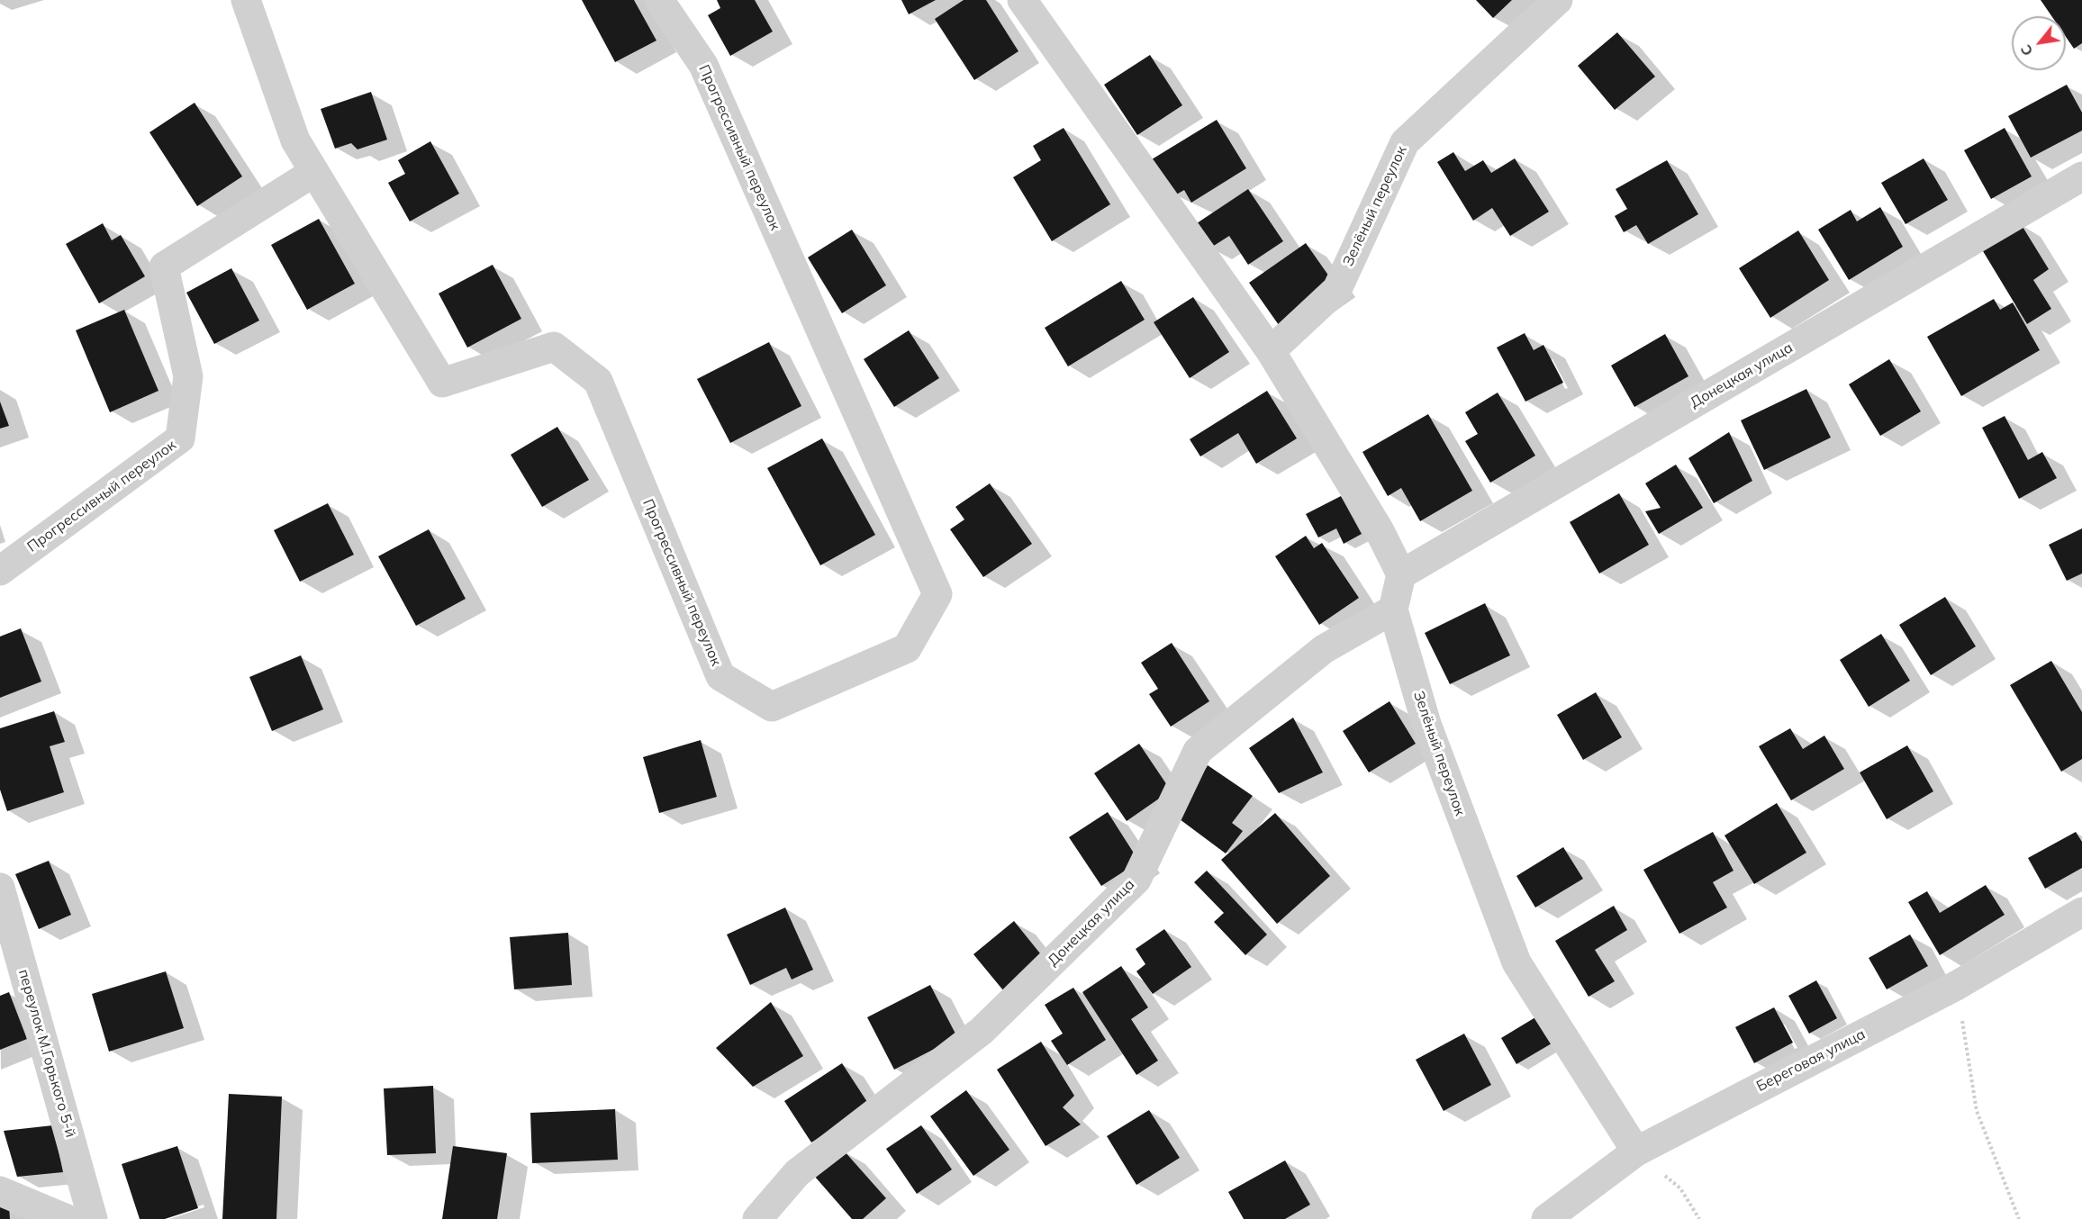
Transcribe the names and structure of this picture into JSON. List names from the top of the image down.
{
  "streets": {
    "street": [
      "Прогрессивный переулок",
      "Зелёный переулок",
      "Донецкая улица",
      "переулок М.Горького 5-й",
      "Береговая улица"
    ]
  },
  "crossings": [
    ["Зелёный переулок", "Донецкая улица"],
    ["Зелёный переулок", "Береговая улица"]
  ],
  "north": "bottom left"
}
